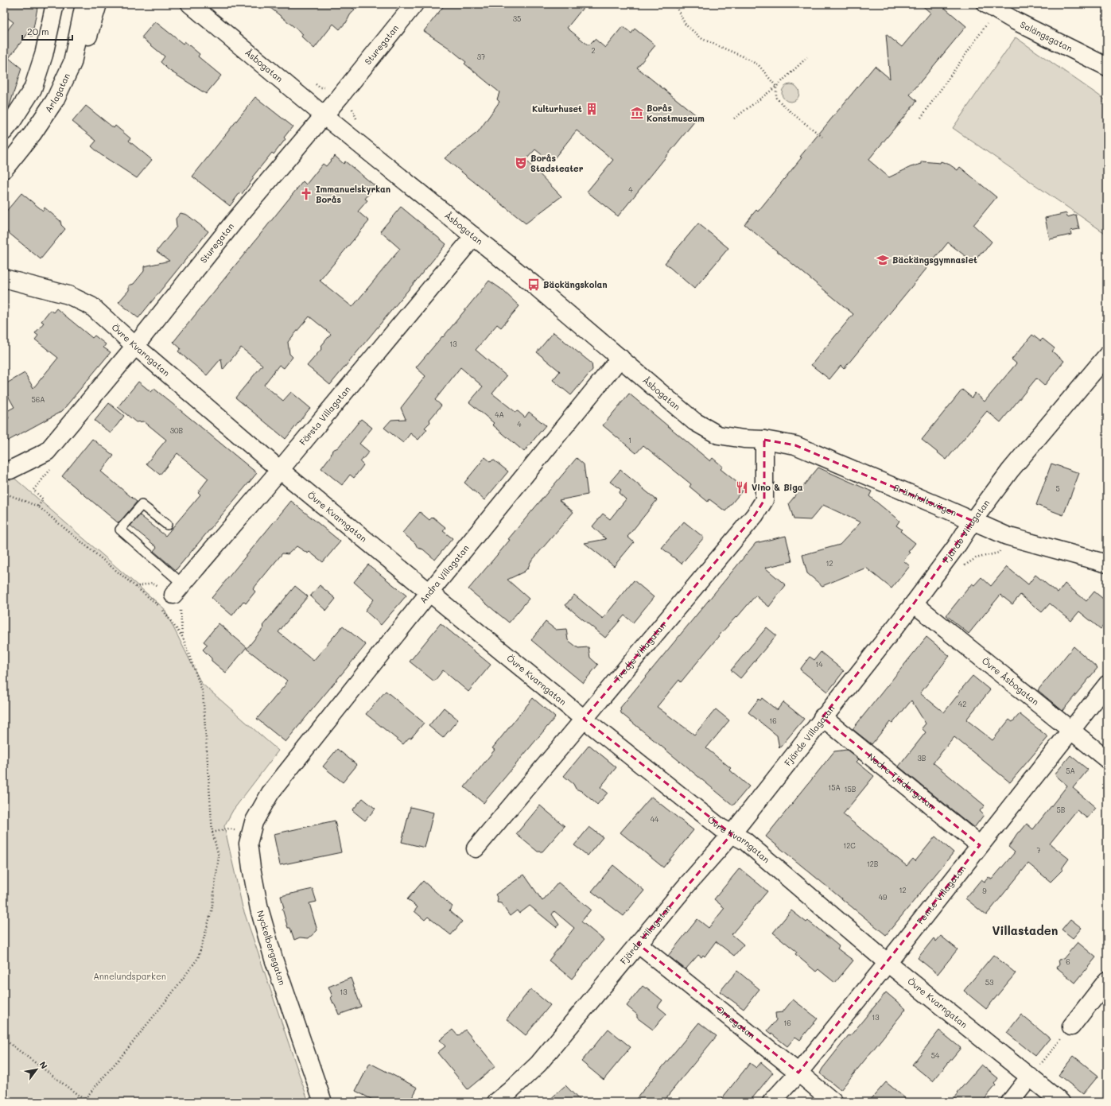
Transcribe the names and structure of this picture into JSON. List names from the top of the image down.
{
  "streets": {
    "street": [
      "Salängsgatan",
      "Sturegatan",
      "Åsbogatan",
      "Arlagatan",
      "Övre Kvarngatan",
      "Första Villagatan",
      "Brämhultsvägen",
      "Fjärde Villagatan",
      "Andra Villagatan",
      "Tredje Villagatan",
      "Övre Åsbogatan",
      "Nedre Tjädergatan",
      "Femte Villagatan",
      "Nyckelbergsgatan",
      "Orregatan"
    ]
  },
  "crossings": [
    ["Sturegatan", "Åsbogatan"],
    ["Sturegatan", "Övre Kvarngatan"],
    ["Åsbogatan", "Första Villagatan"],
    ["Åsbogatan", "Brämhultsvägen"],
    ["Åsbogatan", "Andra Villagatan"],
    ["Övre Kvarngatan", "Första Villagatan"],
    ["Övre Kvarngatan", "Fjärde Villagatan"],
    ["Övre Kvarngatan", "Andra Villagatan"],
    ["Övre Kvarngatan", "Tredje Villagatan"],
    ["Övre Kvarngatan", "Femte Villagatan"],
    ["Brämhultsvägen", "Fjärde Villagatan"],
    ["Brämhultsvägen", "Tredje Villagatan"],
    ["Fjärde Villagatan", "Övre Åsbogatan"],
    ["Fjärde Villagatan", "Nedre Tjädergatan"],
    ["Fjärde Villagatan", "Orregatan"],
    ["Andra Villagatan", "Nyckelbergsgatan"],
    ["Övre Åsbogatan", "Femte Villagatan"],
    ["Nedre Tjädergatan", "Femte Villagatan"],
    ["Femte Villagatan", "Orregatan"]
  ],
  "districts": ["Villastaden"],
  "parks": ["Annelundsparken"],
  "places": {
    "building": ["Kulturhuset"],
    "museum": ["Borås Konstmuseum"],
    "theatre": ["Borås Stadsteater"],
    "church": ["Immanuelskyrkan Borås"],
    "school or university": ["Bäckängsgymnasiet"],
    "bus stop": ["Bäckängskolan"],
    "restaurant": ["Vino & Biga"]
  },
  "house_numbers": [
    "35",
    "2",
    "37",
    "4",
    "13",
    "56A",
    "4A",
    "4",
    "30B",
    "1",
    "5",
    "12",
    "14",
    "42",
    "16",
    "3B",
    "5A",
    "15A",
    "15B",
    "5B",
    "44",
    "12C",
    "7",
    "12B",
    "12",
    "9",
    "49",
    "6",
    "53",
    "13",
    "13",
    "16",
    "54"
  ],
  "scale_bar": "20 m",
  "north": "top right"
}
